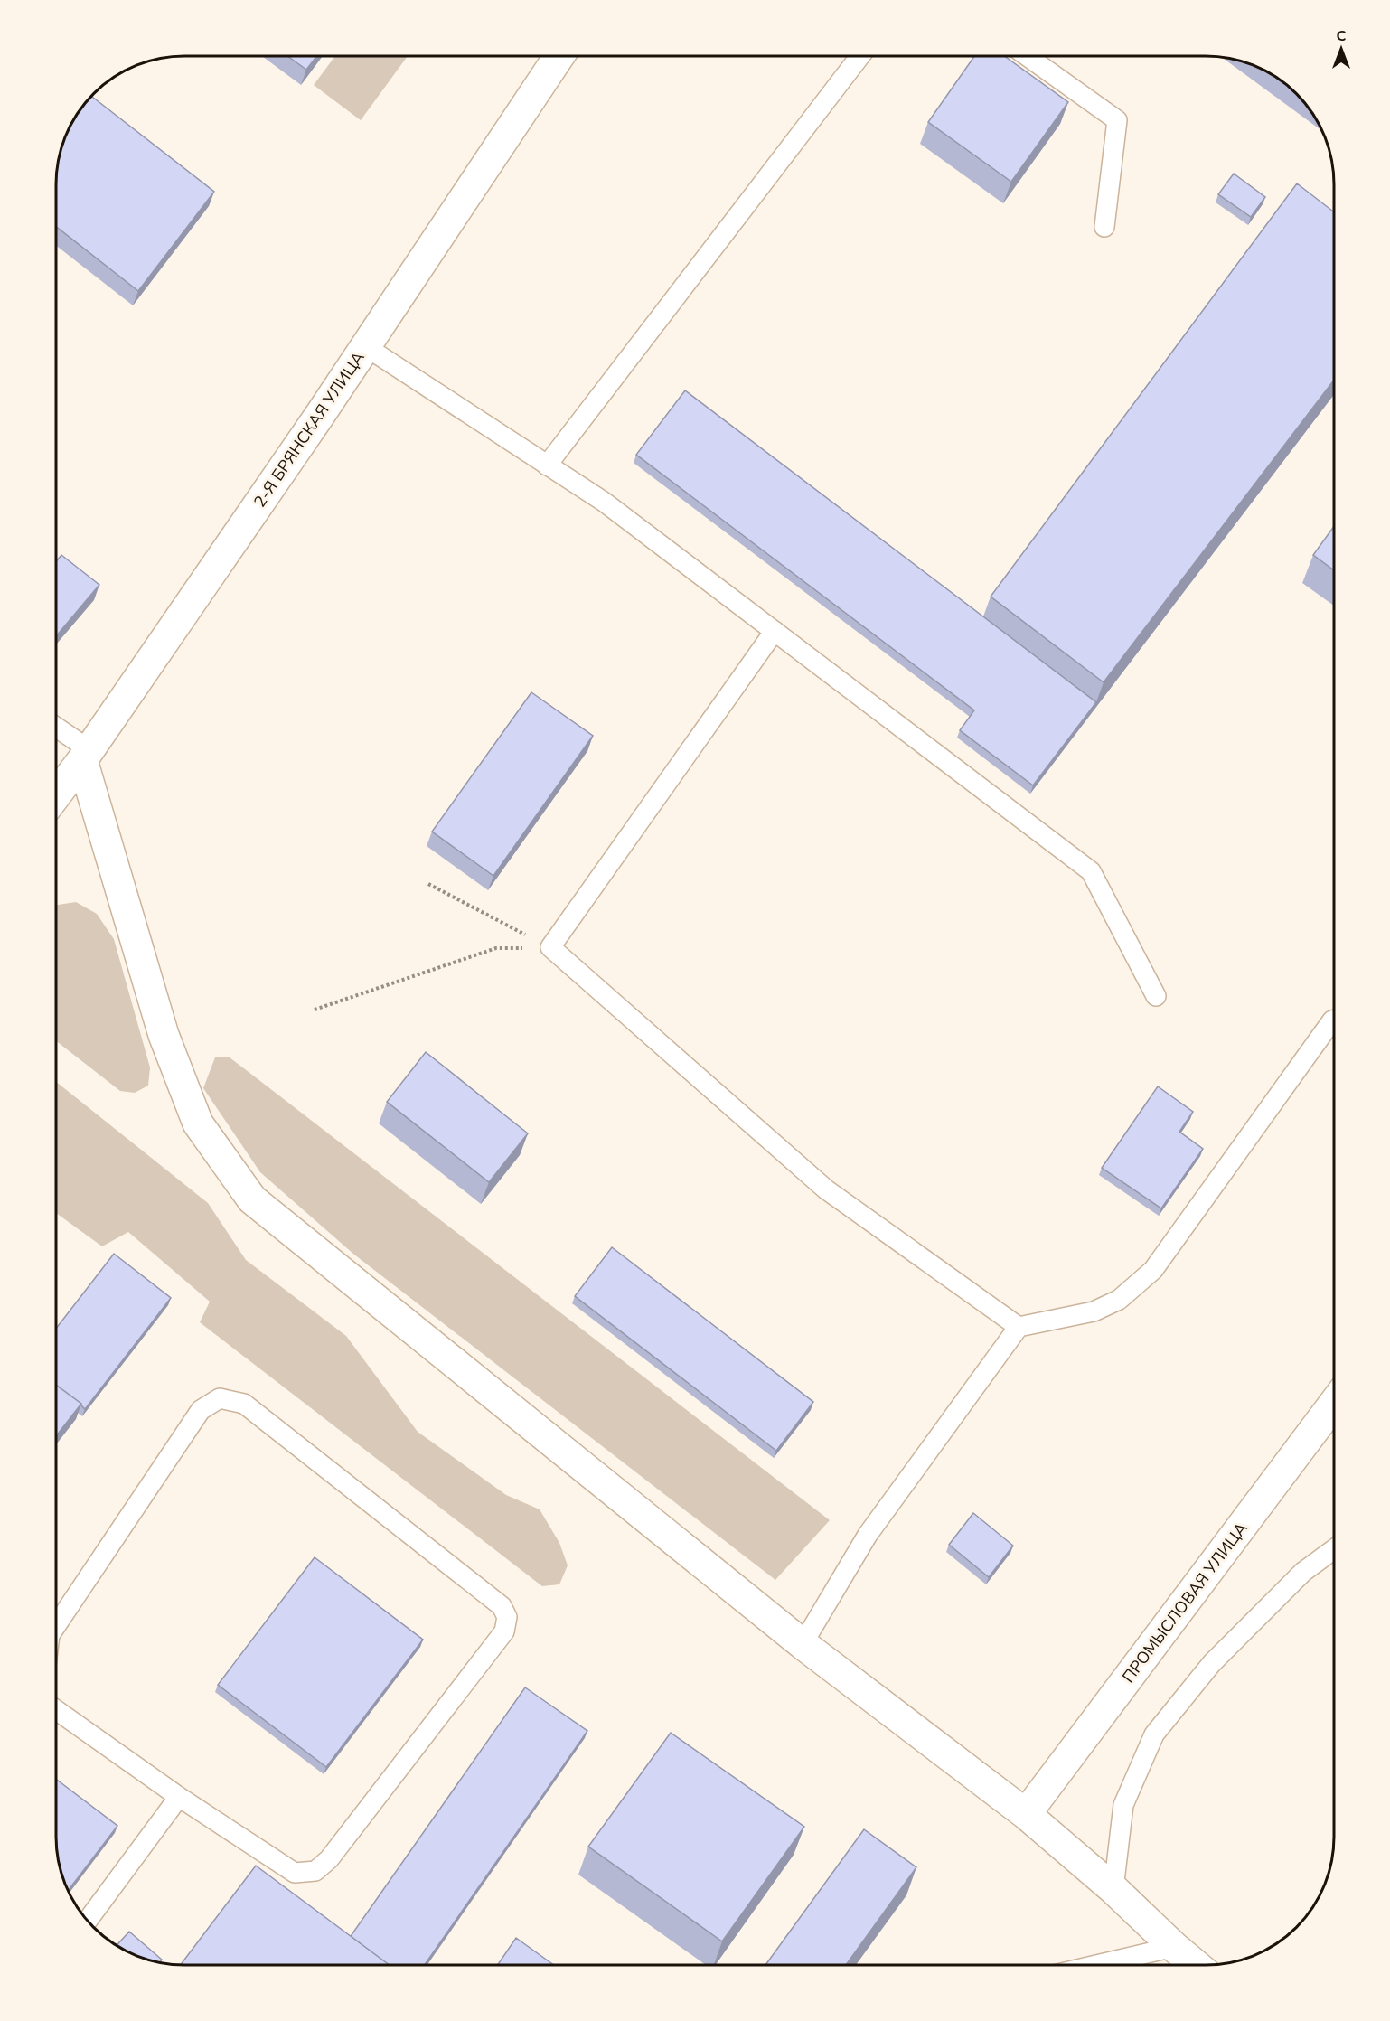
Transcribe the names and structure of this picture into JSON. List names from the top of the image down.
{
  "streets": {
    "street": ["2-Я БРЯНСКАЯ УЛИЦА", "ПРОМЫСЛОВАЯ УЛИЦА"]
  },
  "north": "top"
}
